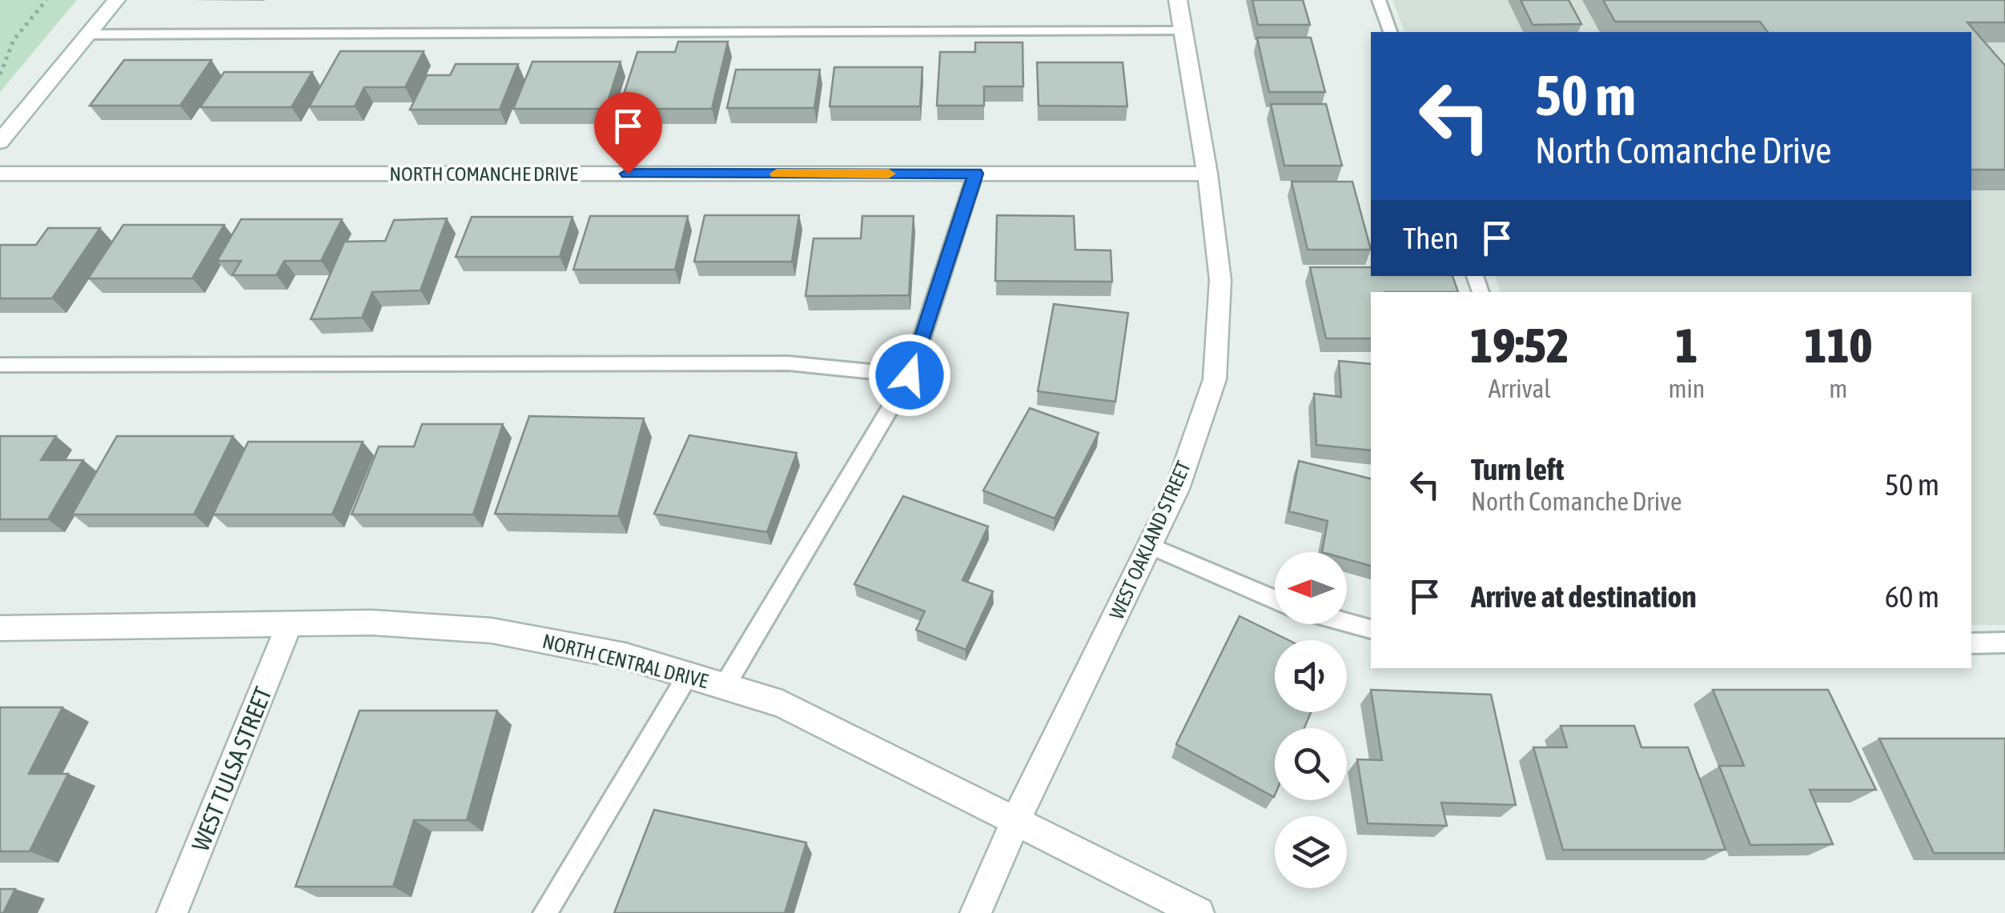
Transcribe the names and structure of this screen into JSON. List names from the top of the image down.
{
  "streets": {
    "street": [
      "NORTH COMANCHE DRIVE",
      "WEST OAKLAND STREET",
      "NORTH CENTRAL DRIVE",
      "WEST TULSA STREET"
    ]
  },
  "crossings": [
    ["NORTH COMANCHE DRIVE", "WEST OAKLAND STREET"],
    ["WEST OAKLAND STREET", "NORTH CENTRAL DRIVE"],
    ["NORTH CENTRAL DRIVE", "WEST TULSA STREET"]
  ],
  "north": "left",
  "page": {
    "turn": ["50 m", "North Comanche Drive"],
    "then": "Then",
    "eta": [
      "19:52",
      "Arrival",
      "1",
      "min",
      "110",
      "m"
    ],
    "list": [
      {
        "name": "Turn left",
        "note": "North Comanche Drive",
        "value": "50 m"
      },
      {
        "name": "Arrive at destination",
        "value": "60 m"
      }
    ]
  }
}
